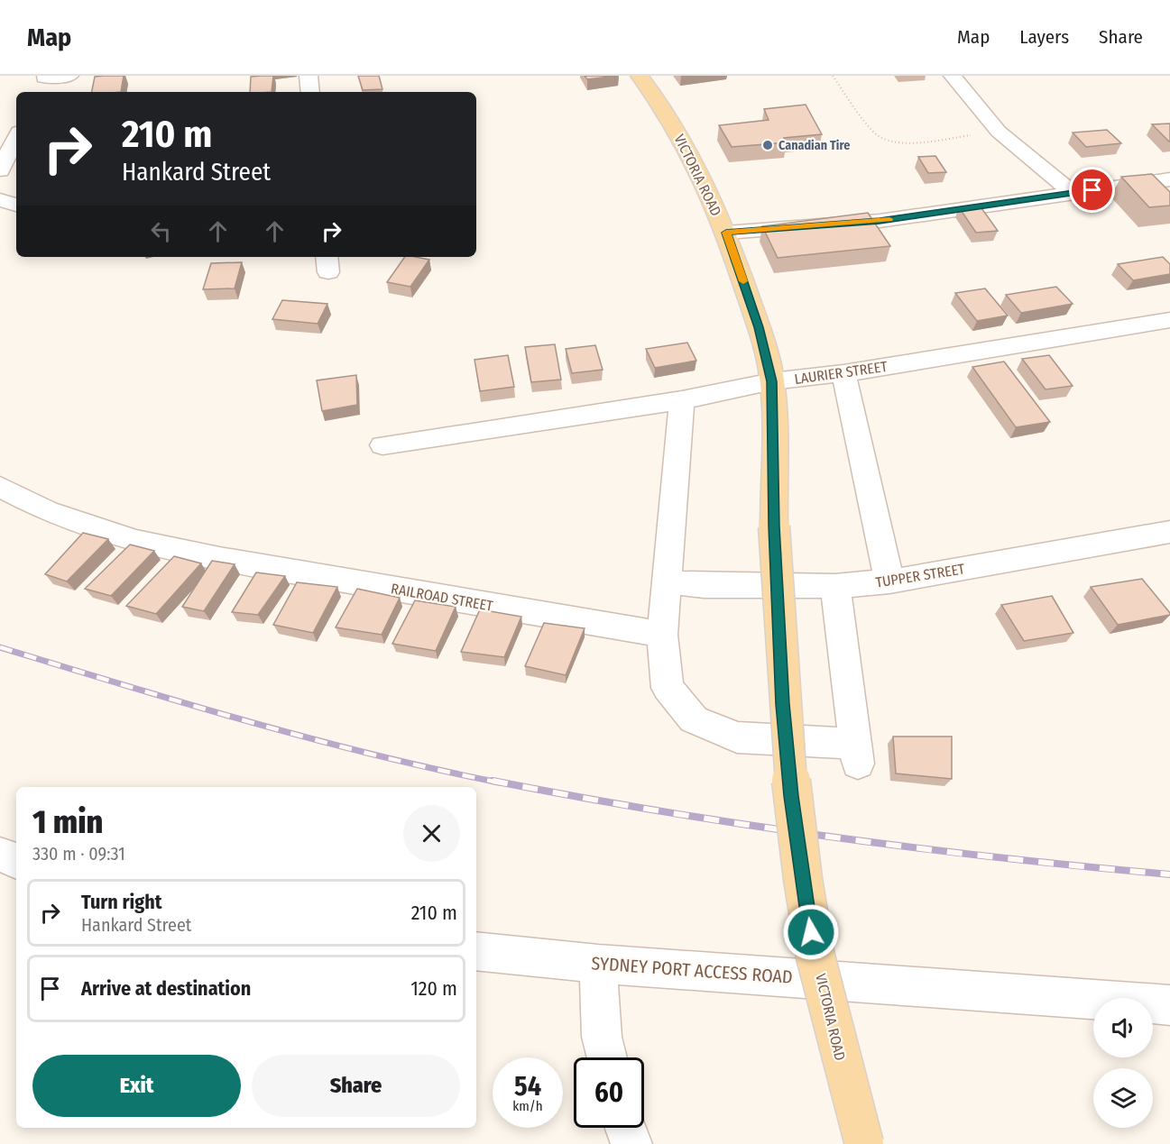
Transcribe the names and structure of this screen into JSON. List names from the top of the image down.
{
  "streets": {
    "main road": ["VICTORIA ROAD"],
    "street": [
      "LAURIER STREET",
      "TUPPER STREET",
      "RAILROAD STREET",
      "SYDNEY PORT ACCESS ROAD"
    ]
  },
  "crossings": [
    ["VICTORIA ROAD", "LAURIER STREET"]
  ],
  "places": ["Canadian Tire"],
  "page": {
    "header": "Map",
    "nav": ["Map", "Layers", "Share"],
    "turn": ["210 m", "Hankard Street"],
    "heading": ["1 min", "330 m · 09:31"],
    "list": [
      {
        "name": "Turn right",
        "note": "Hankard Street",
        "value": "210 m"
      },
      {
        "name": "Arrive at destination",
        "value": "120 m"
      }
    ],
    "buttons": ["Exit", "Share"],
    "speed": "54 km/h",
    "limit": "60"
  }
}
